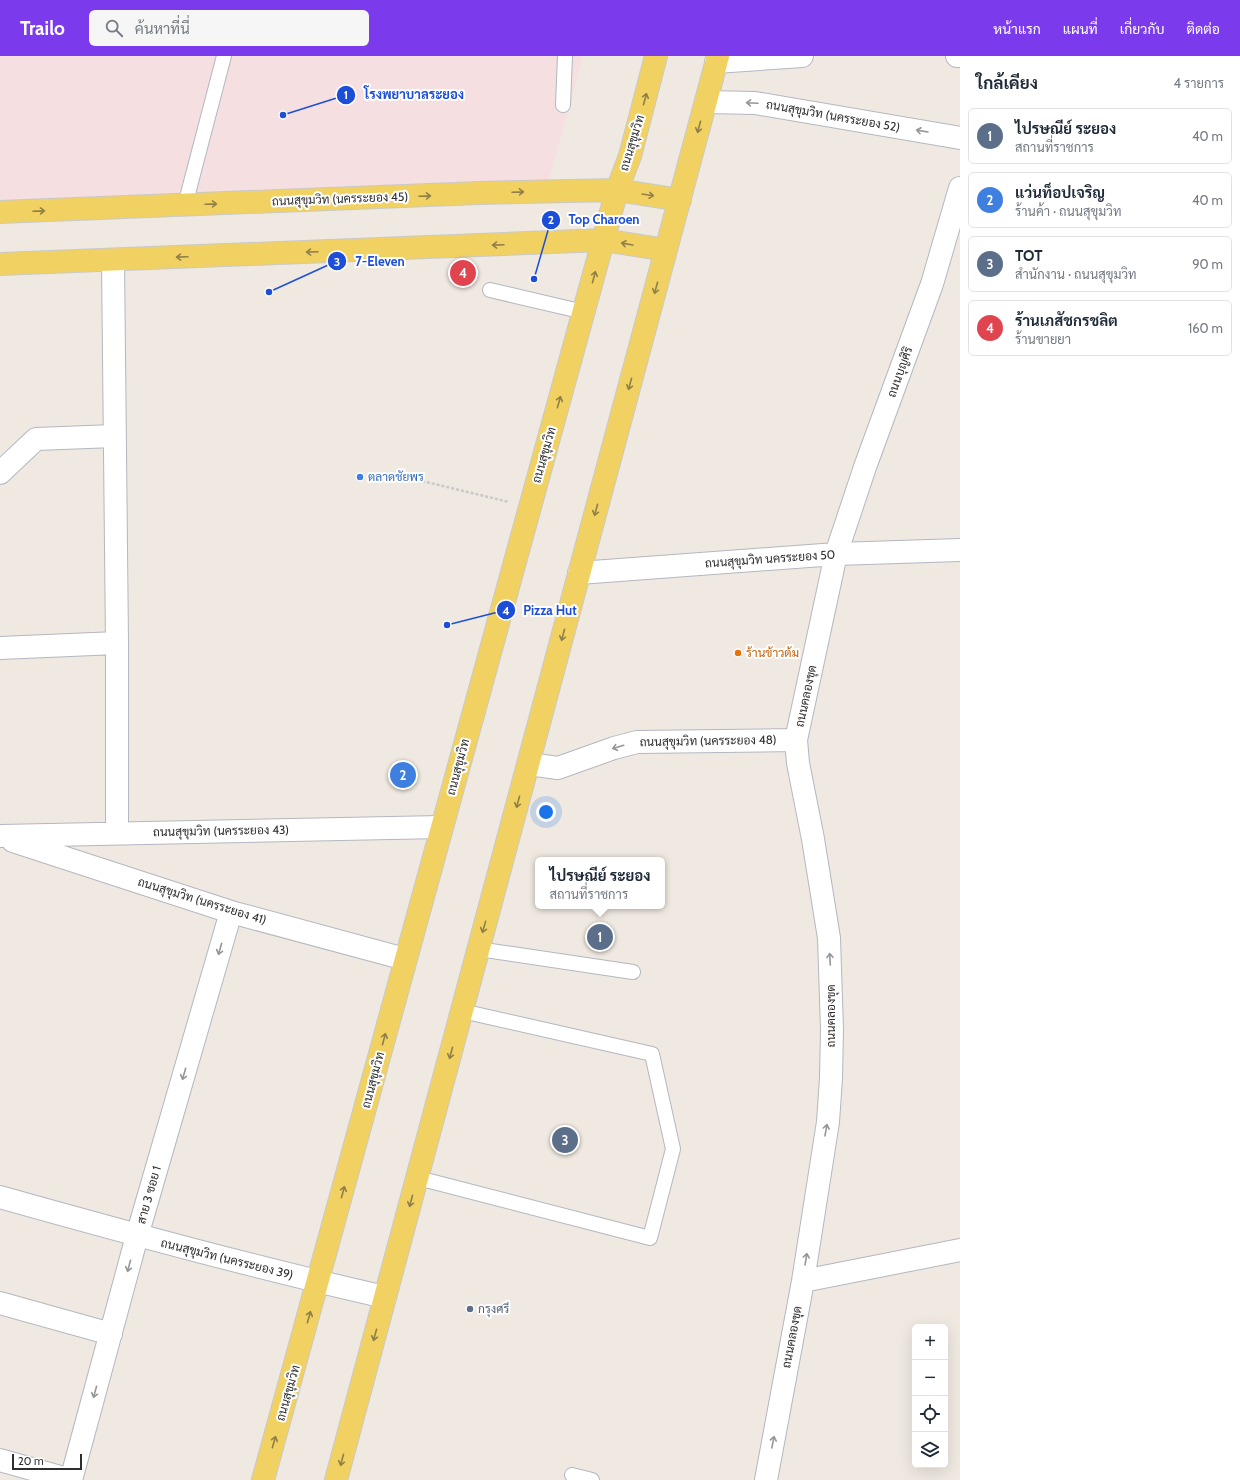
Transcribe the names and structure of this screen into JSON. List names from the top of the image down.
{
  "streets": {
    "main road": ["ถนนสุขุมวิท", "ถนนสุขุมวิท (นครระยอง 45)"],
    "street": [
      "ถนนสุขุมวิท (นครระยอง 52)",
      "ถนนบุญศิริ",
      "ถนนสุขุมวิท นครระยอง 50",
      "ถนนคลองขุด",
      "ถนนสุขุมวิท (นครระยอง 48)",
      "ถนนสุขุมวิท (นครระยอง 43)",
      "ถนนสุขุมวิท (นครระยอง 41)",
      "สาย 3 ซอย 1",
      "ถนนสุขุมวิท (นครระยอง 39)"
    ]
  },
  "crossings": [
    ["ถนนสุขุมวิท", "ถนนสุขุมวิท (นครระยอง 45)"],
    ["ถนนสุขุมวิท", "ถนนสุขุมวิท (นครระยอง 43)"],
    ["ถนนสุขุมวิท", "ถนนสุขุมวิท (นครระยอง 41)"],
    ["ถนนสุขุมวิท", "ถนนสุขุมวิท (นครระยอง 39)"],
    ["ถนนบุญศิริ", "ถนนสุขุมวิท นครระยอง 50"],
    ["ถนนบุญศิริ", "ถนนคลองขุด"],
    ["ถนนสุขุมวิท นครระยอง 50", "ถนนคลองขุด"],
    ["ถนนคลองขุด", "ถนนสุขุมวิท (นครระยอง 48)"],
    ["ถนนสุขุมวิท (นครระยอง 43)", "ถนนสุขุมวิท (นครระยอง 41)"],
    ["ถนนสุขุมวิท (นครระยอง 41)", "สาย 3 ซอย 1"],
    ["สาย 3 ซอย 1", "ถนนสุขุมวิท (นครระยอง 39)"]
  ],
  "one_way": ["ถนนคลองขุด", "ถนนสุขุมวิท (นครระยอง 48)", "สาย 3 ซอย 1"],
  "places": [
    "โรงพยาบาลระยอง",
    "Top Charoen",
    "7-Eleven",
    "ตลาดชัยพร",
    "Pizza Hut",
    "ร้านข้าวต้ม",
    "กรุงศรี"
  ],
  "scale_bar": "20 m",
  "page": {
    "header": "Trailo",
    "search": "ค้นหาที่นี่",
    "nav": [
      "หน้าแรก",
      "แผนที่",
      "เกี่ยวกับ",
      "ติดต่อ"
    ],
    "heading": ["ใกล้เคียง", "4 รายการ"],
    "list": [
      {
        "mark": "1",
        "name": "ไปรษณีย์ ระยอง",
        "note": "สถานที่ราชการ",
        "value": "40 m"
      },
      {
        "mark": "2",
        "name": "แว่นท็อปเจริญ",
        "note": "ร้านค้า · ถนนสุขุมวิท",
        "value": "40 m"
      },
      {
        "mark": "3",
        "name": "TOT",
        "note": "สำนักงาน · ถนนสุขุมวิท",
        "value": "90 m"
      },
      {
        "mark": "4",
        "name": "ร้านเภสัชกรชลิต",
        "note": "ร้านขายยา",
        "value": "160 m"
      }
    ],
    "pins": [
      "4",
      "2",
      "1",
      "3"
    ],
    "popup": ["ไปรษณีย์ ระยอง", "สถานที่ราชการ"],
    "map_buttons": ["+", "−"],
    "scale": "20 m"
  }
}
